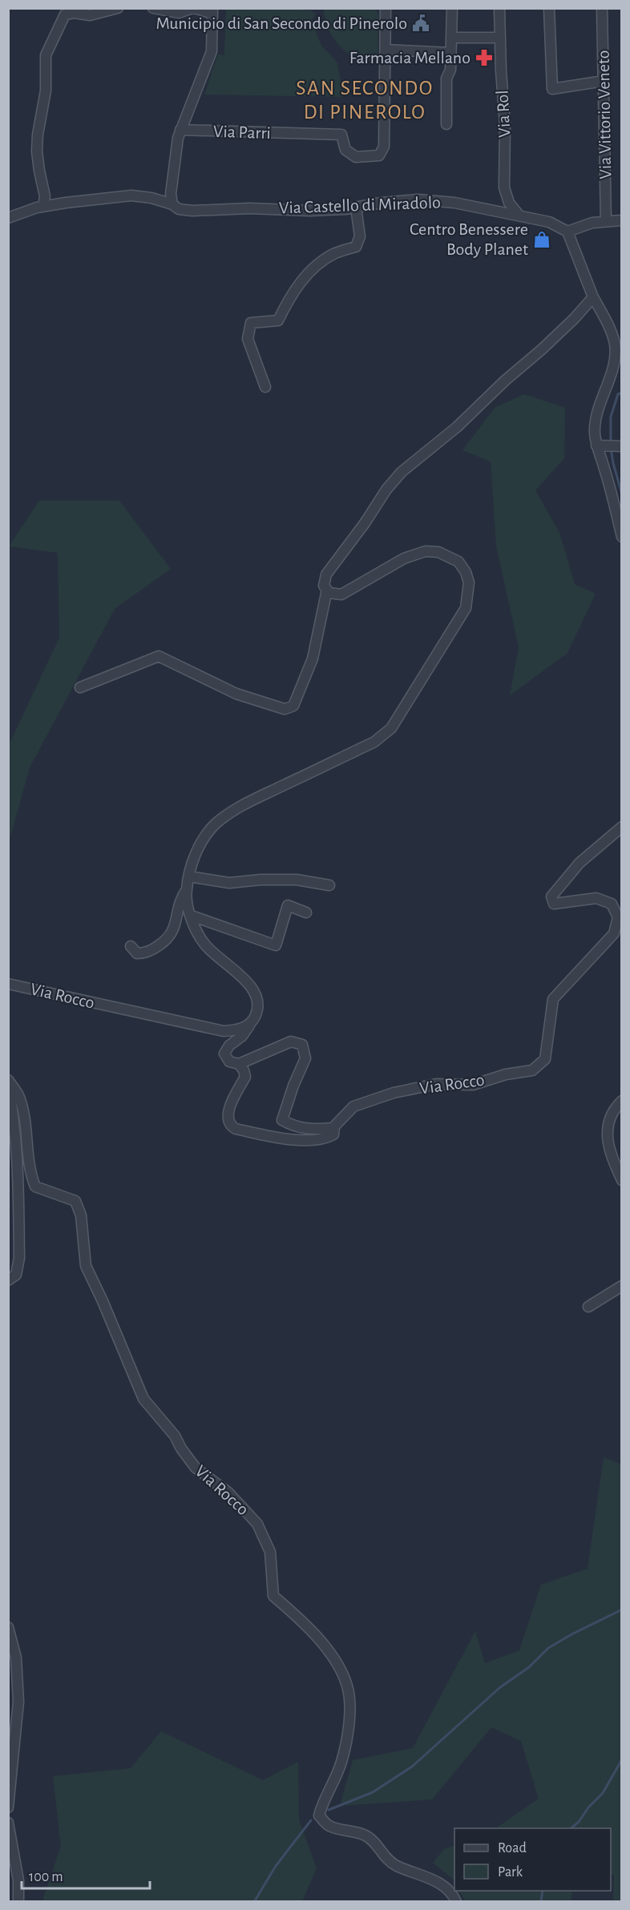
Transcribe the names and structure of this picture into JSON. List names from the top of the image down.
{
  "streets": {
    "street": [
      "Via Rol",
      "Via Vittorio Veneto",
      "Via Parri",
      "Via Castello di Miradolo",
      "Via Rocco"
    ]
  },
  "crossings": [
    ["Via Rol", "Via Castello di Miradolo"]
  ],
  "districts": ["SAN SECONDO DI PINEROLO"],
  "places": {
    "public building": ["Municipio di San Secondo di Pinerolo"],
    "pharmacy": ["Farmacia Mellano"],
    "shop": ["Centro Benessere Body Planet"]
  },
  "legend": ["Road", "Park"],
  "scale_bar": "100 m"
}
